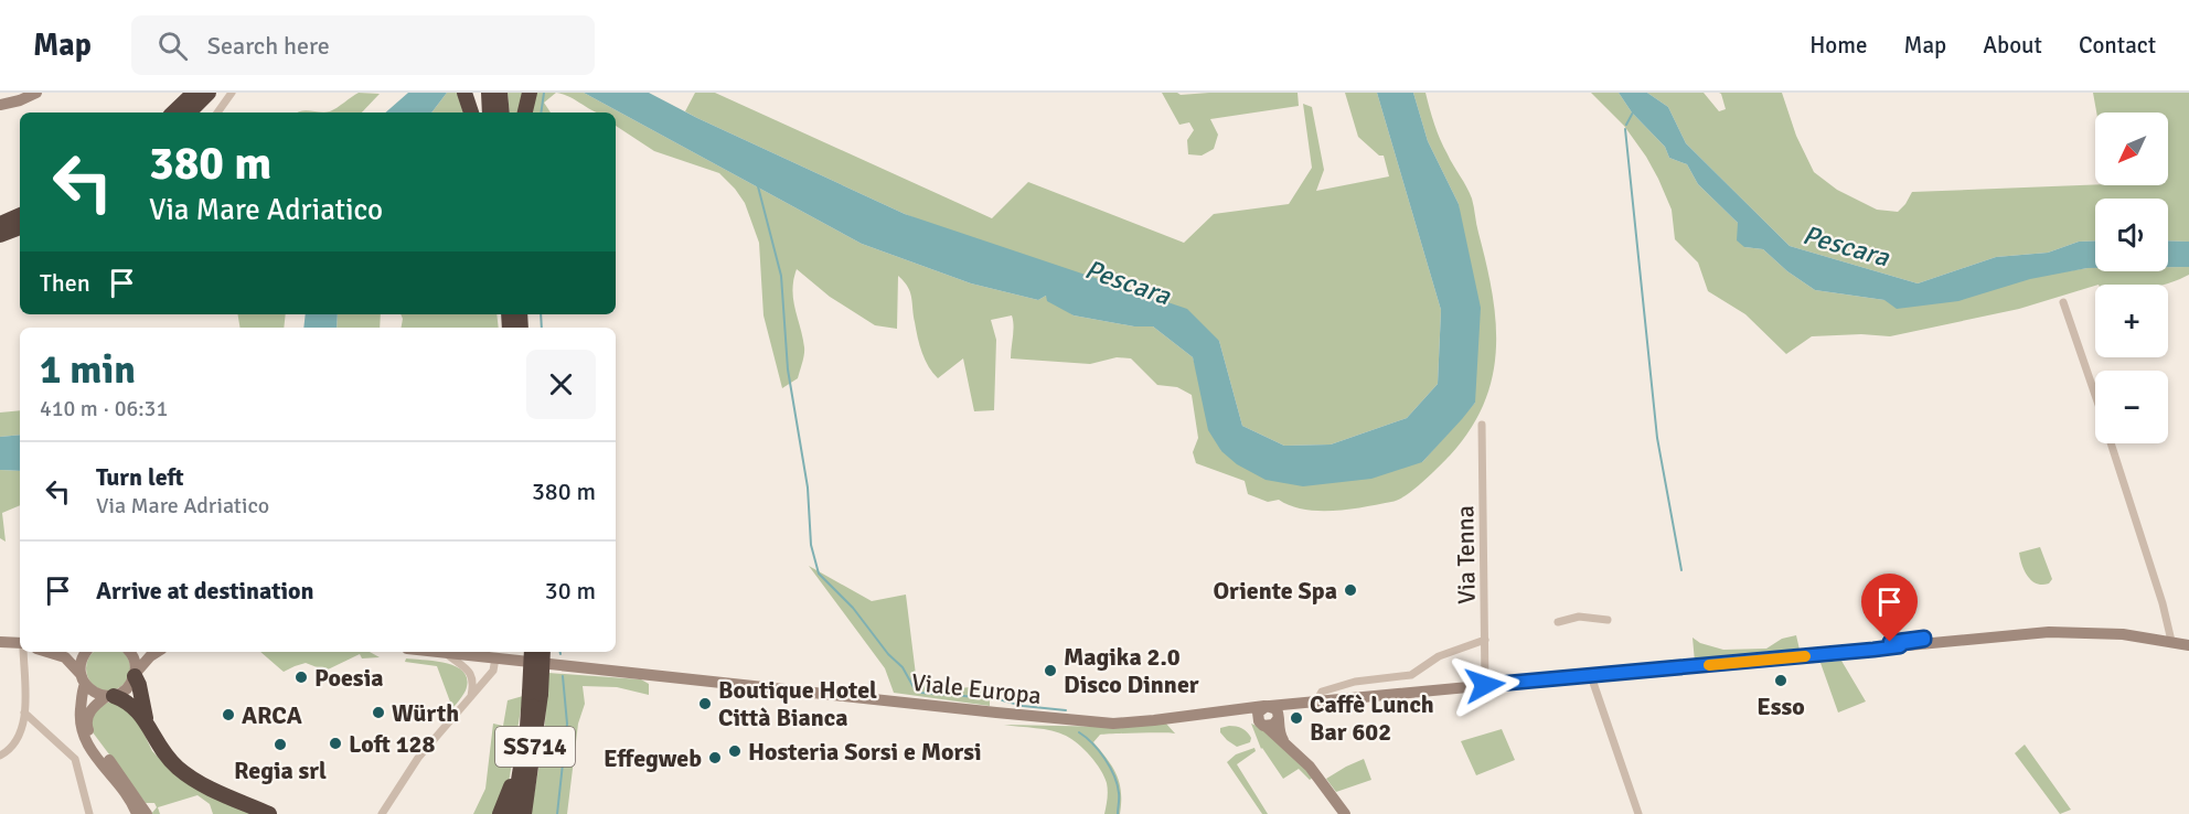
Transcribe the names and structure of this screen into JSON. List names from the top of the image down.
{
  "streets": {
    "highway": ["SS714"],
    "main road": ["Viale Europa"],
    "street": ["Via Tenna"]
  },
  "crossings": [
    ["Via Tenna", "Viale Europa"]
  ],
  "water": ["Pescara"],
  "places": [
    "Oriente Spa",
    "Magika 2.0 Disco Dinner",
    "Poesia",
    "Esso",
    "Boutique Hotel Città Bianca",
    "Würth",
    "ARCA",
    "Caffè Lunch Bar 602",
    "Loft 128",
    "Regia srl",
    "Hosteria Sorsi e Morsi",
    "Effegweb"
  ],
  "north": "bottom left",
  "page": {
    "header": "Map",
    "search": "Search here",
    "nav": [
      "Home",
      "Map",
      "About",
      "Contact"
    ],
    "map_buttons": ["+", "−"],
    "turn": ["380 m", "Via Mare Adriatico"],
    "then": "Then",
    "heading": ["1 min", "410 m · 06:31"],
    "list": [
      {
        "name": "Turn left",
        "note": "Via Mare Adriatico",
        "value": "380 m"
      },
      {
        "name": "Arrive at destination",
        "value": "30 m"
      }
    ]
  }
}
